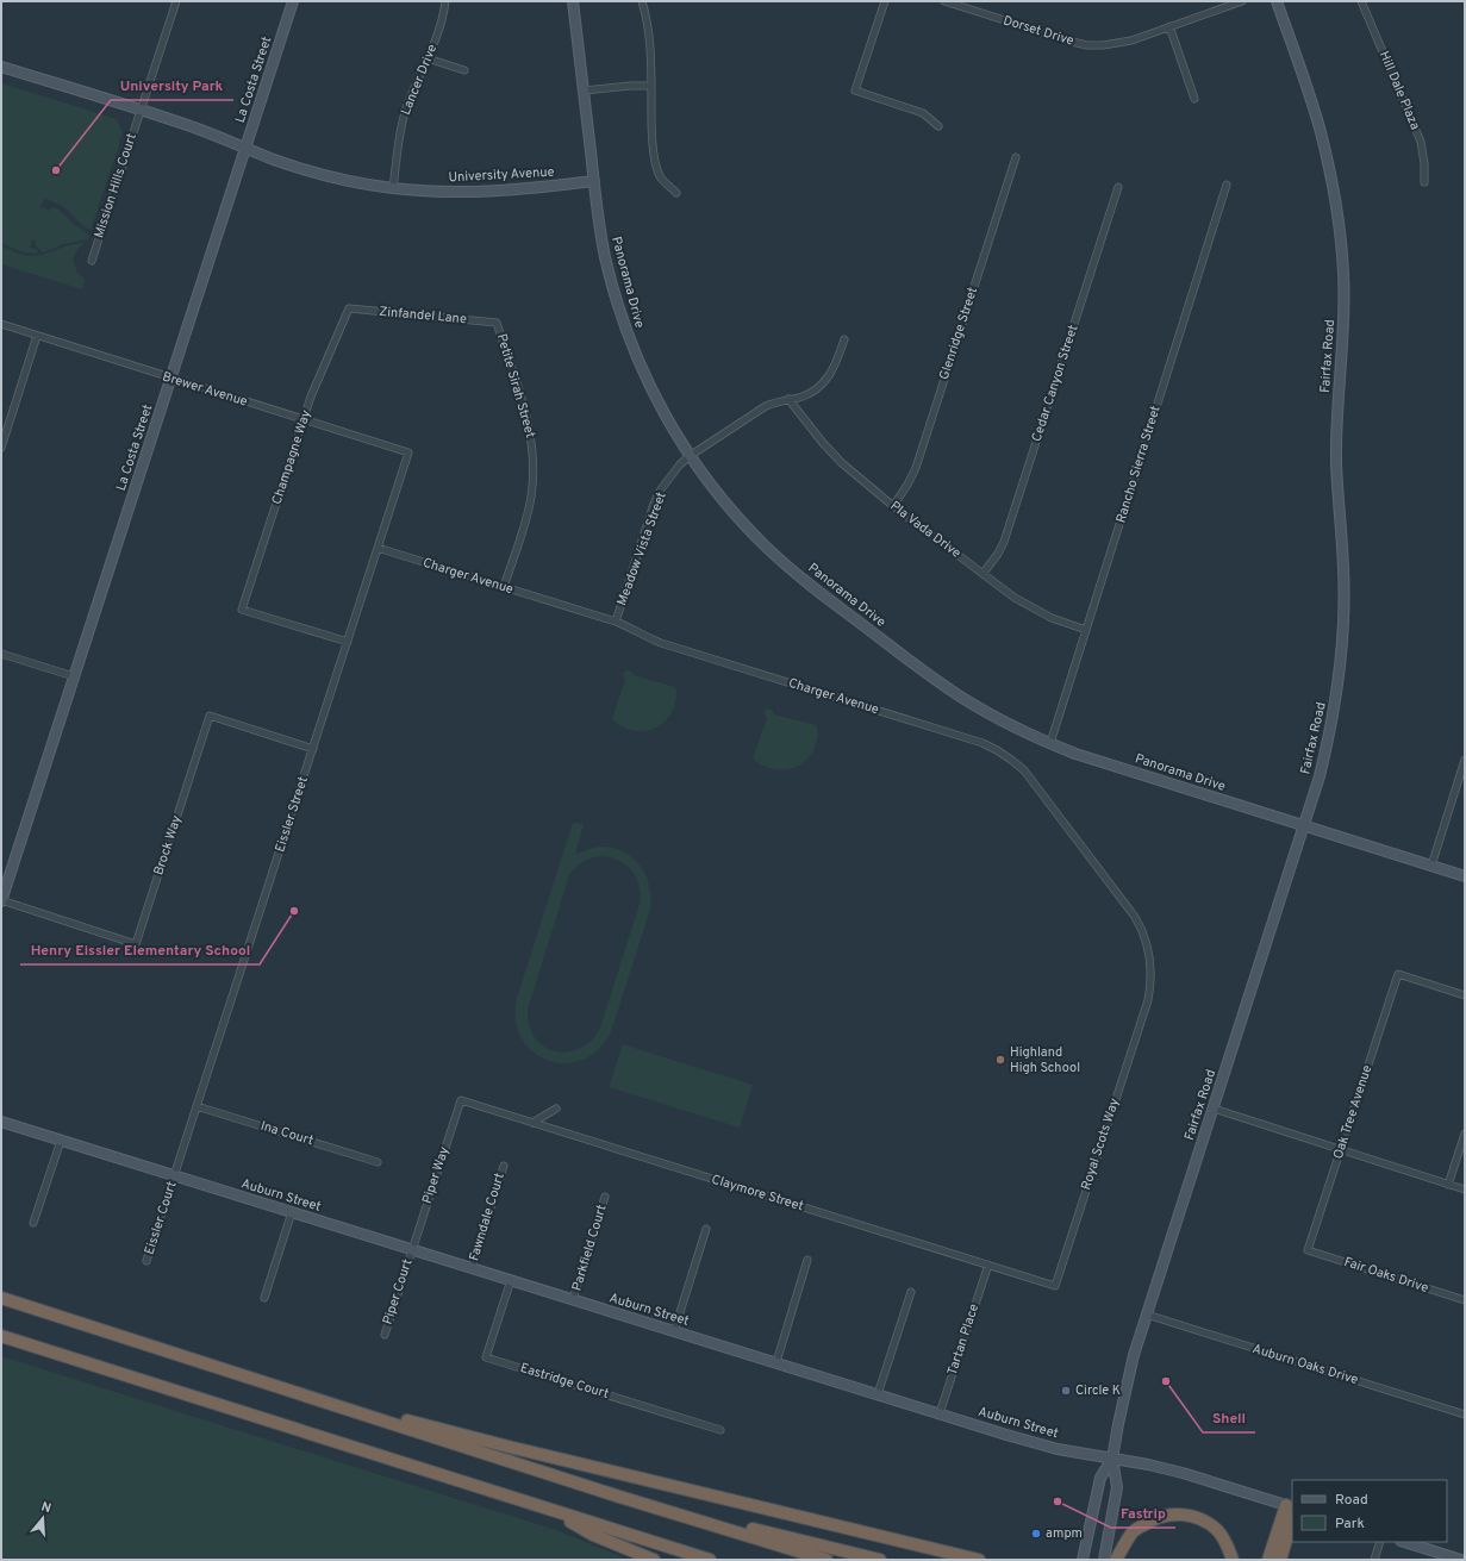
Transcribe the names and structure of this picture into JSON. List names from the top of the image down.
{
  "streets": {
    "main road": [
      "La Costa Street",
      "University Avenue",
      "Panorama Drive",
      "Fairfax Road",
      "Auburn Street"
    ],
    "street": [
      "Dorset Drive",
      "Lancer Drive",
      "Hill Dale Plaza",
      "Mission Hills Court",
      "Zinfandel Lane",
      "Glenridge Street",
      "Cedar Canyon Street",
      "Petite Sirah Street",
      "Brewer Avenue",
      "Champagne Way",
      "Rancho Sierra Street",
      "Pla Vada Drive",
      "Meadow Vista Street",
      "Charger Avenue",
      "Eissler Street",
      "Brock Way",
      "Oak Tree Avenue",
      "Ina Court",
      "Royal Scots Way",
      "Piper Way",
      "Claymore Street",
      "Fawndale Court",
      "Eissler Court",
      "Parkfield Court",
      "Fair Oaks Drive",
      "Piper Court",
      "Tartan Place",
      "Auburn Oaks Drive",
      "Eastridge Court"
    ]
  },
  "crossings": [
    ["La Costa Street", "University Avenue"],
    ["La Costa Street", "Brewer Avenue"],
    ["La Costa Street", "Brock Way"],
    ["Lancer Drive", "University Avenue"],
    ["University Avenue", "Mission Hills Court"],
    ["University Avenue", "Panorama Drive"],
    ["Panorama Drive", "Fairfax Road"],
    ["Panorama Drive", "Rancho Sierra Street"],
    ["Panorama Drive", "Meadow Vista Street"],
    ["Zinfandel Lane", "Petite Sirah Street"],
    ["Zinfandel Lane", "Champagne Way"],
    ["Glenridge Street", "Pla Vada Drive"],
    ["Fairfax Road", "Auburn Street"],
    ["Fairfax Road", "Auburn Oaks Drive"],
    ["Cedar Canyon Street", "Pla Vada Drive"],
    ["Petite Sirah Street", "Charger Avenue"],
    ["Brewer Avenue", "Champagne Way"],
    ["Brewer Avenue", "Eissler Street"],
    ["Champagne Way", "Eissler Street"],
    ["Rancho Sierra Street", "Pla Vada Drive"],
    ["Pla Vada Drive", "Meadow Vista Street"],
    ["Meadow Vista Street", "Charger Avenue"],
    ["Charger Avenue", "Eissler Street"],
    ["Charger Avenue", "Royal Scots Way"],
    ["Eissler Street", "Brock Way"],
    ["Eissler Street", "Ina Court"],
    ["Eissler Street", "Auburn Street"],
    ["Eissler Street", "Eissler Court"],
    ["Oak Tree Avenue", "Fair Oaks Drive"],
    ["Royal Scots Way", "Claymore Street"],
    ["Piper Way", "Claymore Street"],
    ["Piper Way", "Auburn Street"],
    ["Piper Way", "Piper Court"],
    ["Claymore Street", "Tartan Place"],
    ["Auburn Street", "Fawndale Court"],
    ["Auburn Street", "Eissler Court"],
    ["Auburn Street", "Parkfield Court"],
    ["Auburn Street", "Piper Court"],
    ["Auburn Street", "Tartan Place"],
    ["Auburn Street", "Eastridge Court"]
  ],
  "places": [
    "University Park",
    "Henry Eissler Elementary School",
    "Highland High School",
    "Shell",
    "Circle K",
    "Fastrip",
    "ampm"
  ],
  "legend": ["Road", "Park"],
  "north": "top"
}
